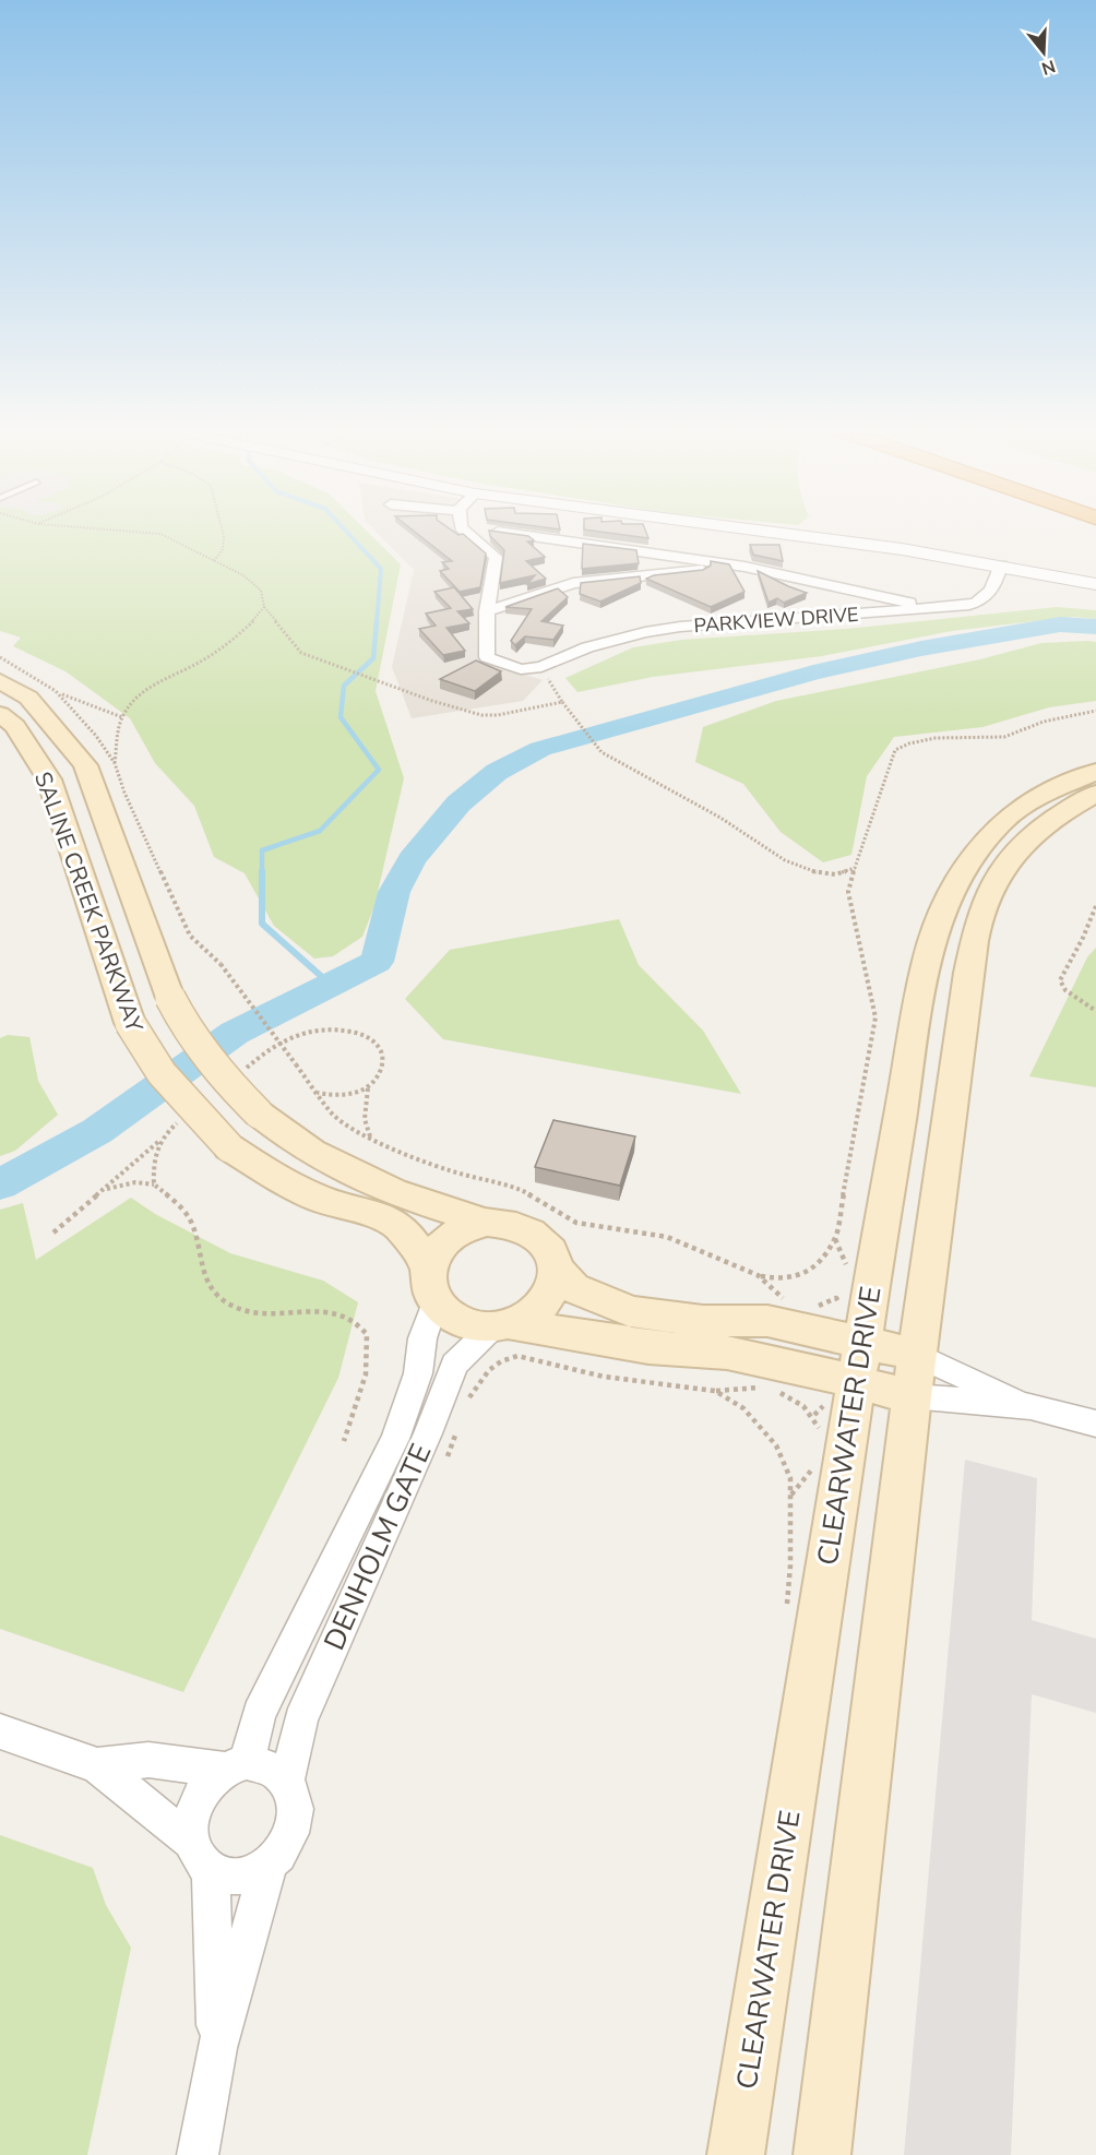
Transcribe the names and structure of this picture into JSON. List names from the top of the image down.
{
  "streets": {
    "main road": ["SALINE CREEK PARKWAY", "CLEARWATER DRIVE"],
    "street": ["PARKVIEW DRIVE", "DENHOLM GATE"]
  },
  "crossings": [
    ["SALINE CREEK PARKWAY", "DENHOLM GATE"]
  ],
  "north": "bottom"
}
